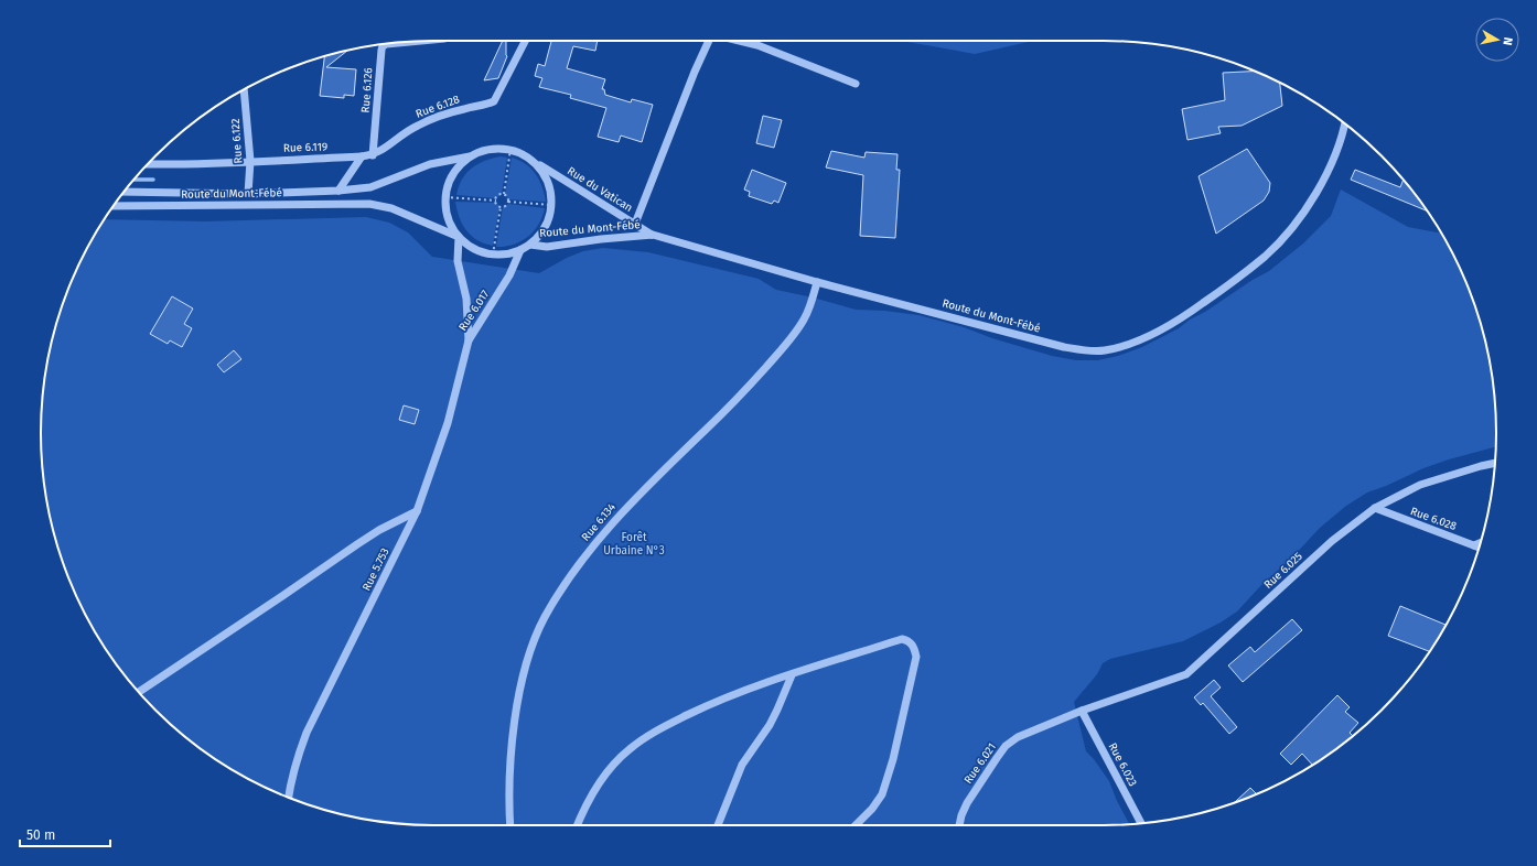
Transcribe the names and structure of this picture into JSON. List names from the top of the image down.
{
  "streets": {
    "street": [
      "Rue 6.126",
      "Rue 6.128",
      "Rue 6.122",
      "Rue 6.119",
      "Rue du Vatican",
      "Route du Mont-Fébé",
      "Rue 6.017",
      "Rue 6.028",
      "Rue 6.134",
      "Rue 5.753",
      "Rue 6.025",
      "Rue 6.021",
      "Rue 6.023"
    ]
  },
  "crossings": [
    ["Rue 6.126", "Rue 6.128"],
    ["Rue 6.128", "Rue 6.119"],
    ["Rue 6.122", "Rue 6.119"],
    ["Rue 6.122", "Route du Mont-Fébé"],
    ["Rue du Vatican", "Route du Mont-Fébé"],
    ["Rue du Vatican", "Rue 6.017"],
    ["Route du Mont-Fébé", "Rue 6.017"],
    ["Route du Mont-Fébé", "Rue 6.134"],
    ["Rue 6.017", "Rue 5.753"],
    ["Rue 6.028", "Rue 6.025"],
    ["Rue 6.025", "Rue 6.021"],
    ["Rue 6.025", "Rue 6.023"],
    ["Rue 6.021", "Rue 6.023"]
  ],
  "parks": ["Forêt Urbaine N°3"],
  "scale_bar": "50 m",
  "north": "right"
}
